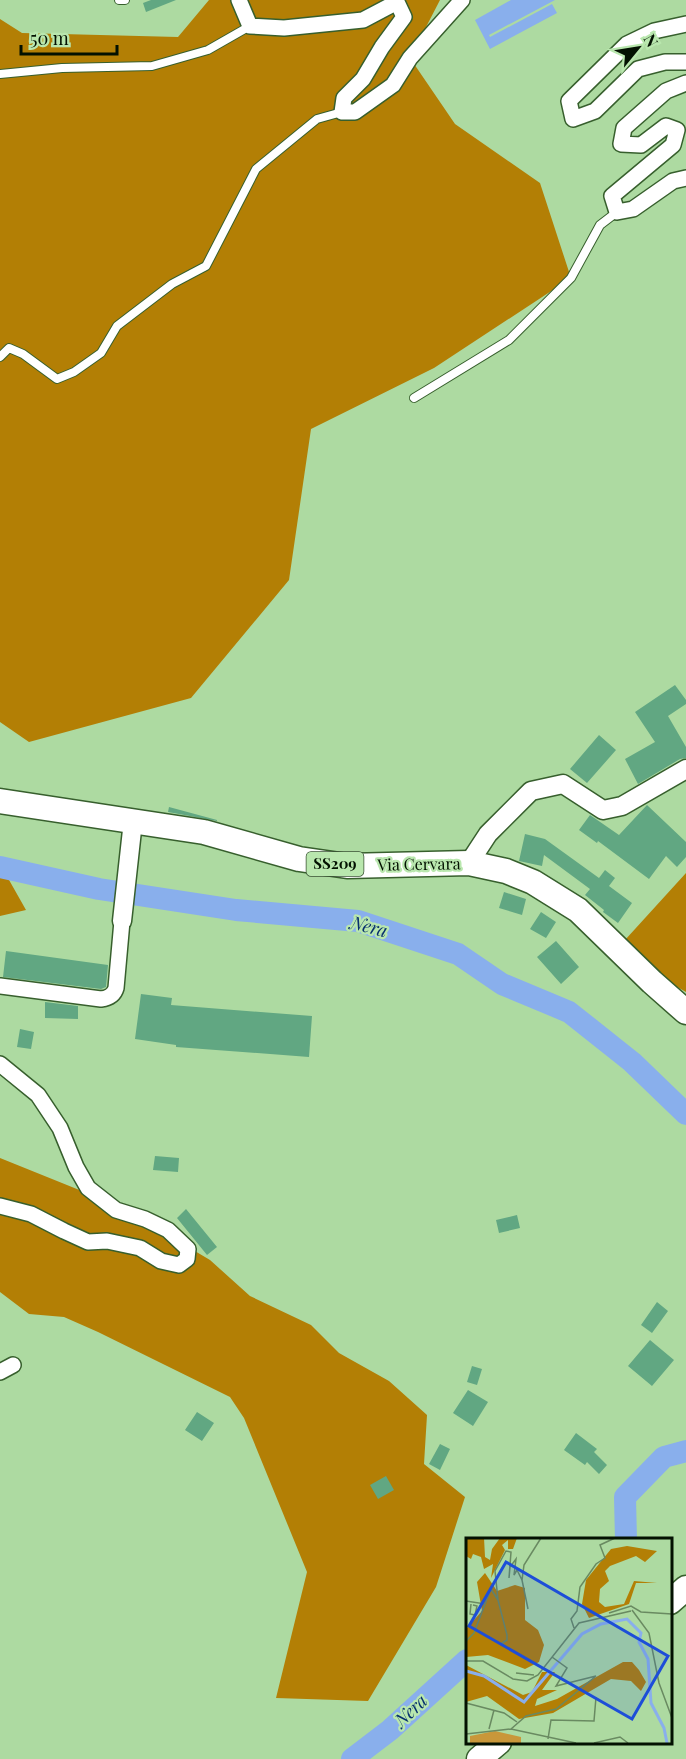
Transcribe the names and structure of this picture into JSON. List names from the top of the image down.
{
  "streets": {
    "main road": ["SS209", "Via Cervara"]
  },
  "water": ["Nera"],
  "scale_bar": "50 m",
  "north": "top right"
}
